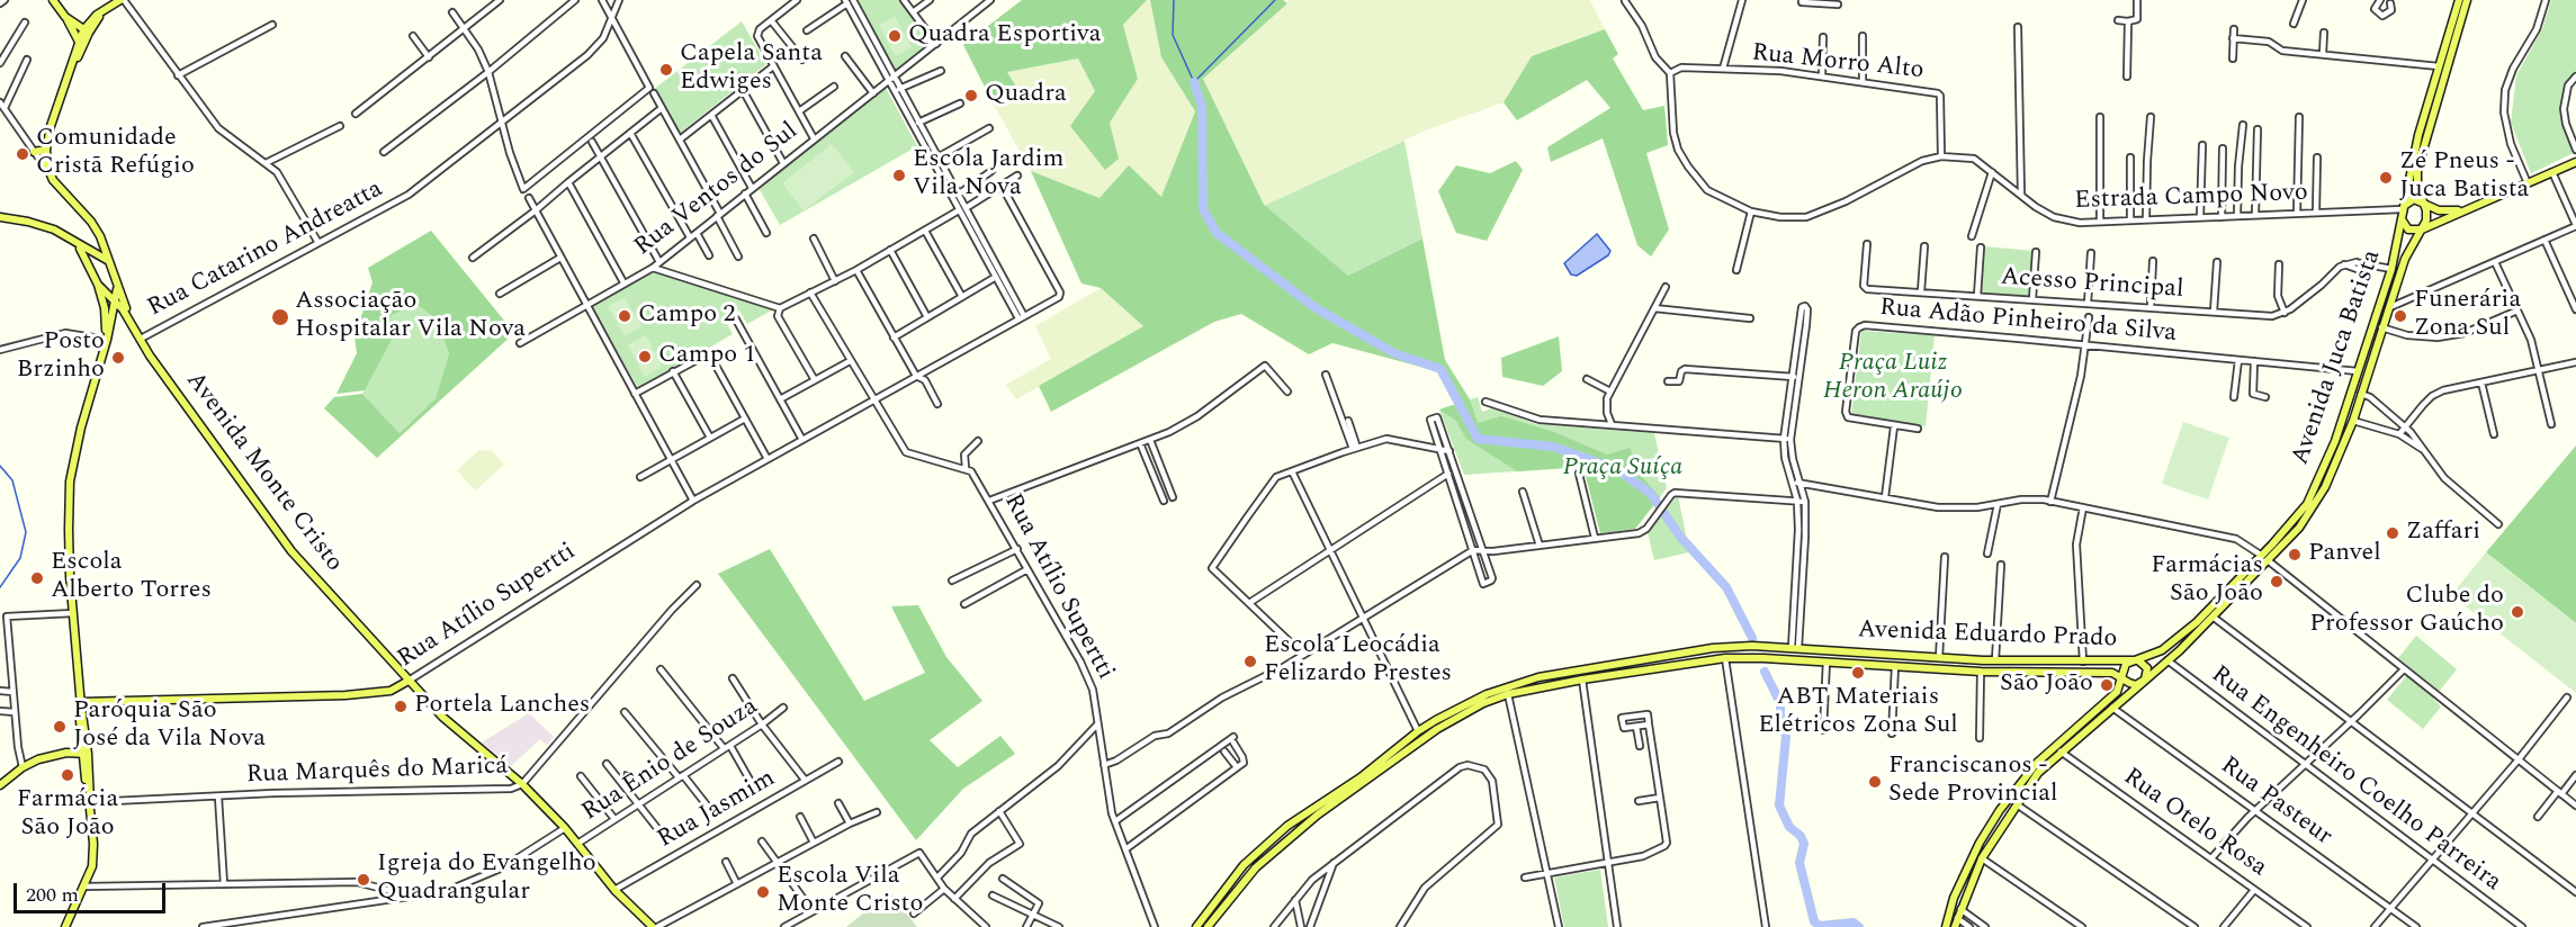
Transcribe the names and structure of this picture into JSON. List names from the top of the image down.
{
  "streets": {
    "main road": [
      "Avenida Juca Batista",
      "Avenida Monte Cristo",
      "Rua Atílio Supertti",
      "Avenida Eduardo Prado"
    ],
    "street": [
      "Rua Morro Alto",
      "Rua Ventos do Sul",
      "Estrada Campo Novo",
      "Rua Catarino Andreatta",
      "Acesso Principal",
      "Rua Adão Pinheiro da Silva",
      "Rua Ênio de Souza",
      "Rua Marquês do Maricá",
      "Rua Engenheiro Coelho Parreira",
      "Rua Pasteur",
      "Rua Jasmim",
      "Rua Otelo Rosa"
    ]
  },
  "crossings": [
    ["Rua Morro Alto", "Estrada Campo Novo"],
    ["Estrada Campo Novo", "Avenida Juca Batista"],
    ["Rua Catarino Andreatta", "Avenida Monte Cristo"],
    ["Rua Adão Pinheiro da Silva", "Avenida Juca Batista"],
    ["Avenida Juca Batista", "Avenida Eduardo Prado"],
    ["Avenida Juca Batista", "Rua Engenheiro Coelho Parreira"],
    ["Avenida Juca Batista", "Rua Pasteur"],
    ["Avenida Juca Batista", "Rua Otelo Rosa"],
    ["Avenida Monte Cristo", "Rua Atílio Supertti"],
    ["Avenida Monte Cristo", "Rua Ênio de Souza"],
    ["Avenida Monte Cristo", "Rua Marquês do Maricá"],
    ["Avenida Monte Cristo", "Rua Jasmim"]
  ],
  "parks": ["Praça Luiz Heron Araújo", "Praça Suíça"],
  "places": [
    "Quadra Esportiva",
    "Capela Santa Edwiges",
    "Quadra",
    "Comunidade Cristã Refúgio",
    "Escola Jardim Vila Nova",
    "Zé Pneus - Juca Batista",
    "Campo 2",
    "Funerária Zona Sul",
    "Associação Hospitalar Vila Nova",
    "Campo 1",
    "Posto Brzinho",
    "Zaffari",
    "Panvel",
    "Escola Alberto Torres",
    "Farmácias São João",
    "Clube do Professor Gaúcho",
    "Escola Leocádia Felizardo Prestes",
    "ABT Materiais Elétricos Zona Sul",
    "São João",
    "Portela Lanches",
    "Paróquia São José da Vila Nova",
    "Farmácia São João",
    "Franciscanos - Sede Provincial",
    "Igreja do Evangelho Quadrangular",
    "Escola Vila Monte Cristo"
  ],
  "scale_bar": "200 m"
}
